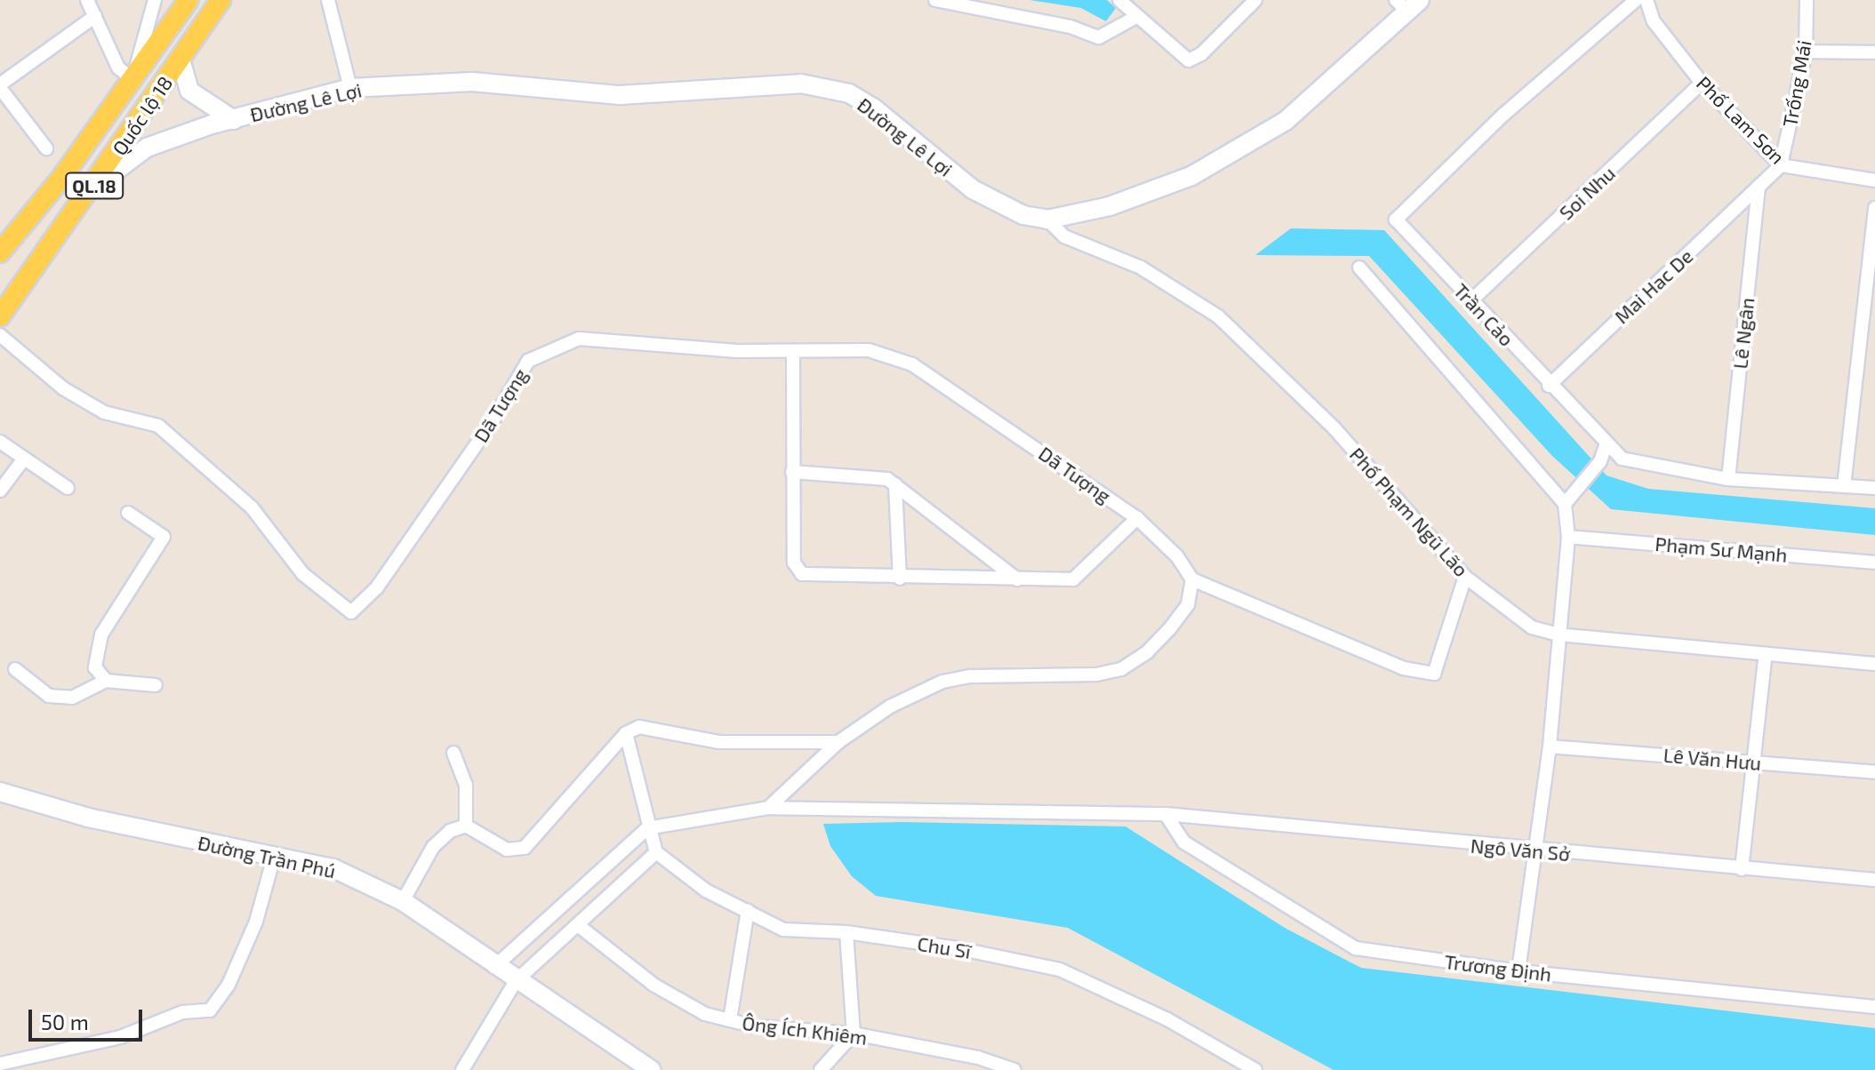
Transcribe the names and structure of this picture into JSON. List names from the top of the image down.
{
  "streets": {
    "main road": ["Quốc lộ 18", "QL.18"],
    "street": [
      "Trống Mái",
      "Đường Lê Lợi",
      "Phố Lam Sơn",
      "Soi Nhu",
      "Mai Hac De",
      "Trần Cảo",
      "Lê Ngân",
      "Dã Tượng",
      "Phố Phạm Ngũ Lão",
      "Phạm Sư Mạnh",
      "Lê Văn Hưu",
      "Ngô Văn Sở",
      "Đường Trần Phú",
      "Chu Sĩ",
      "Trương Định",
      "Ông Ích Khiêm"
    ]
  },
  "crossings": [
    ["Trống Mái", "Phố Lam Sơn"],
    ["Trống Mái", "Mai Hac De"],
    ["Đường Lê Lợi", "Quốc lộ 18"],
    ["Đường Lê Lợi", "Phố Phạm Ngũ Lão"],
    ["Phố Lam Sơn", "Soi Nhu"],
    ["Phố Lam Sơn", "Mai Hac De"],
    ["Soi Nhu", "Trần Cảo"],
    ["Mai Hac De", "Trần Cảo"],
    ["Mai Hac De", "Lê Ngân"],
    ["Trần Cảo", "Lê Ngân"],
    ["Ngô Văn Sở", "Trương Định"]
  ],
  "scale_bar": "50 m"
}
